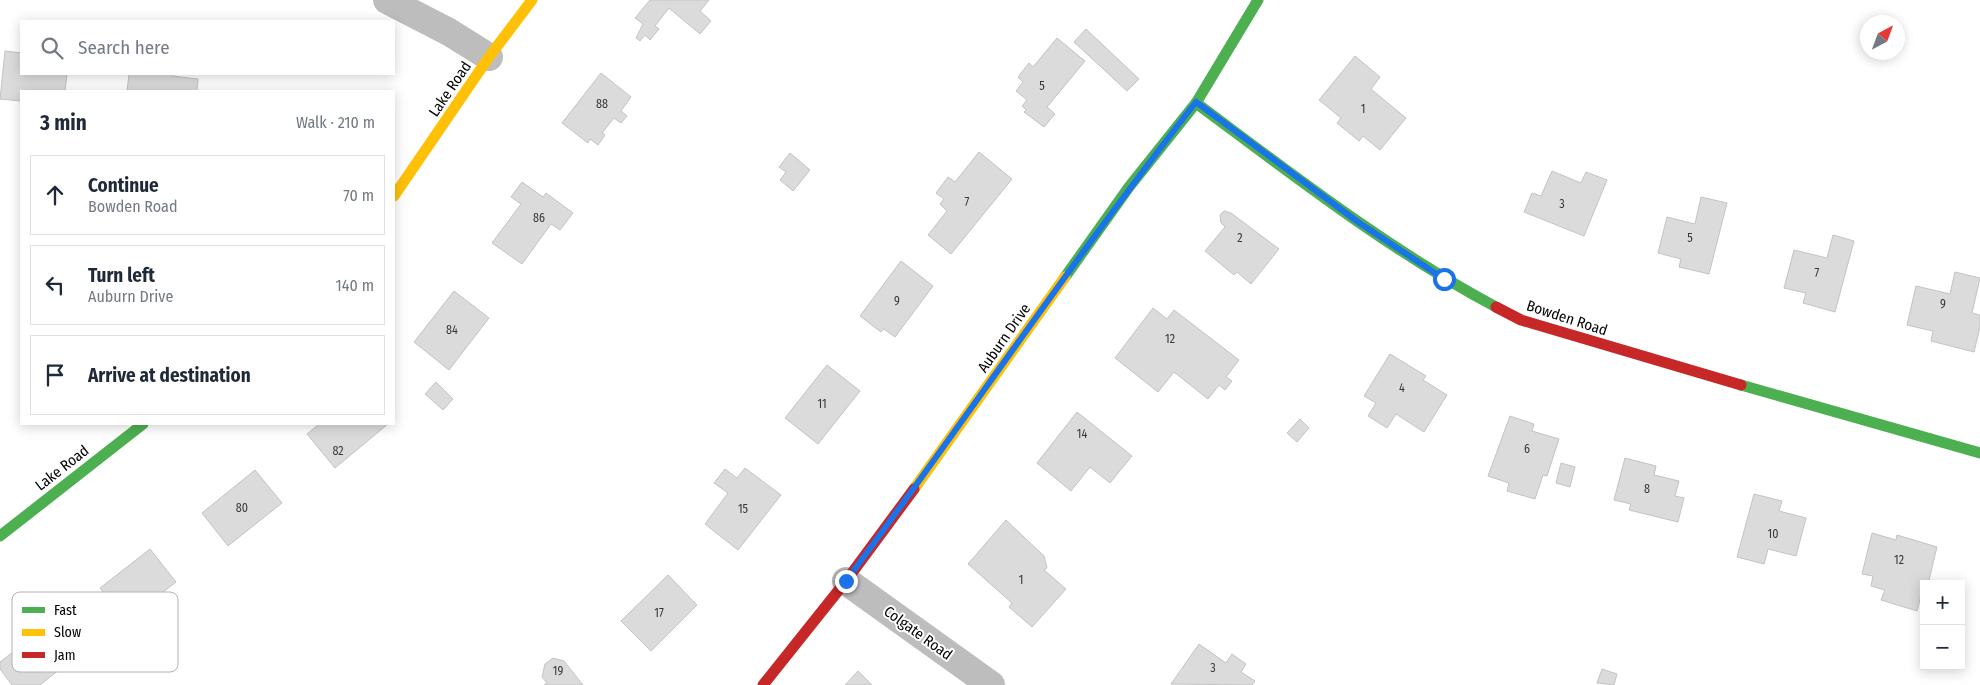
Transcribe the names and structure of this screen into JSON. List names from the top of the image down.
{
  "streets": {
    "street": [
      "Lake Road",
      "Bowden Road",
      "Auburn Drive",
      "Colgate Road"
    ]
  },
  "crossings": [
    ["Bowden Road", "Auburn Drive"],
    ["Auburn Drive", "Colgate Road"]
  ],
  "house_numbers": [
    "5",
    "88",
    "1",
    "7",
    "3",
    "86",
    "2",
    "5",
    "7",
    "9",
    "9",
    "84",
    "12",
    "4",
    "11",
    "14",
    "6",
    "82",
    "8",
    "80",
    "15",
    "10",
    "12",
    "1",
    "17",
    "3",
    "19"
  ],
  "legend": ["Fast", "Slow", "Jam"],
  "north": "top right",
  "page": {
    "search": "Search here",
    "heading": ["3 min", "Walk · 210 m"],
    "list": [
      ["Continue", "Bowden Road", "70 m"],
      ["Turn left", "Auburn Drive", "140 m"],
      "Arrive at destination"
    ],
    "map_buttons": ["+", "−"]
  }
}
